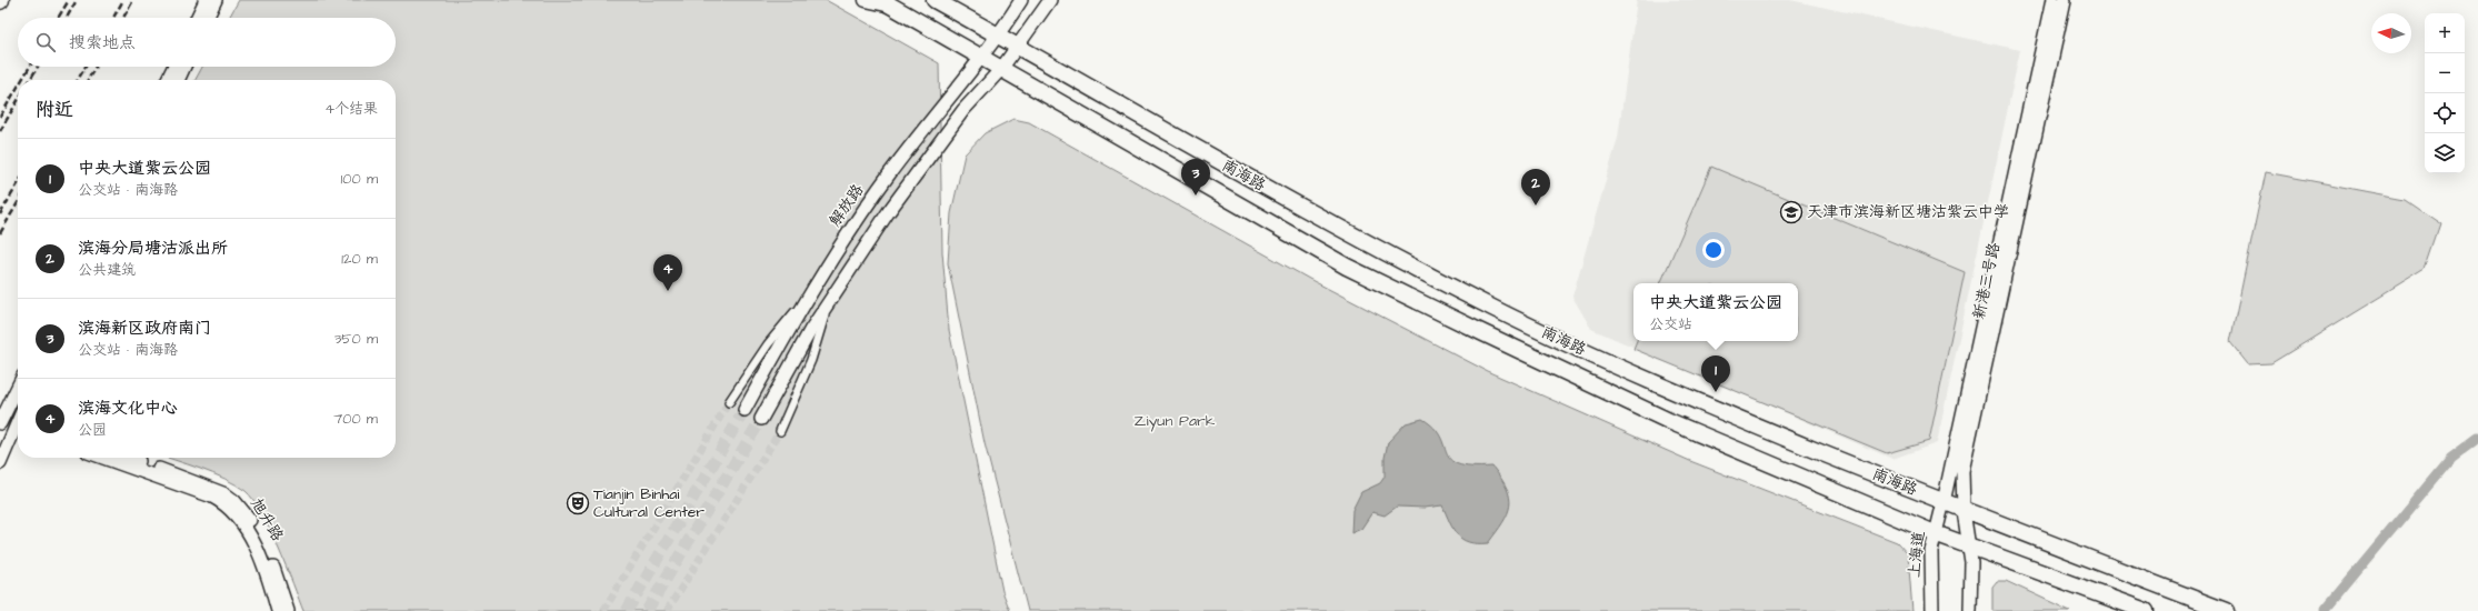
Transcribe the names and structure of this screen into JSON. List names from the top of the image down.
{
  "streets": {
    "highway": ["南海路"],
    "street": [
      "解放路",
      "新港三号路",
      "旭升路",
      "上海道"
    ]
  },
  "crossings": [
    ["南海路", "解放路"],
    ["南海路", "新港三号路"],
    ["南海路", "上海道"],
    ["新港三号路", "上海道"]
  ],
  "parks": ["Ziyun Park"],
  "places": {
    "school or university": ["天津市滨海新区塘沽紫云中学"],
    "theatre": ["Tianjin Binhai Cultural Center"]
  },
  "north": "left",
  "page": {
    "map_buttons": ["+", "−"],
    "search": "搜索地点",
    "heading": ["附近", "4个结果"],
    "list": [
      {
        "mark": "1",
        "name": "中央大道紫云公园",
        "note": "公交站 · 南海路",
        "value": "100 m"
      },
      {
        "mark": "2",
        "name": "滨海分局塘沽派出所",
        "note": "公共建筑",
        "value": "120 m"
      },
      {
        "mark": "3",
        "name": "滨海新区政府南门",
        "note": "公交站 · 南海路",
        "value": "350 m"
      },
      {
        "mark": "4",
        "name": "滨海文化中心",
        "note": "公园",
        "value": "700 m"
      }
    ],
    "pins": [
      "3",
      "2",
      "4",
      "1"
    ],
    "popup": ["中央大道紫云公园", "公交站"]
  }
}
